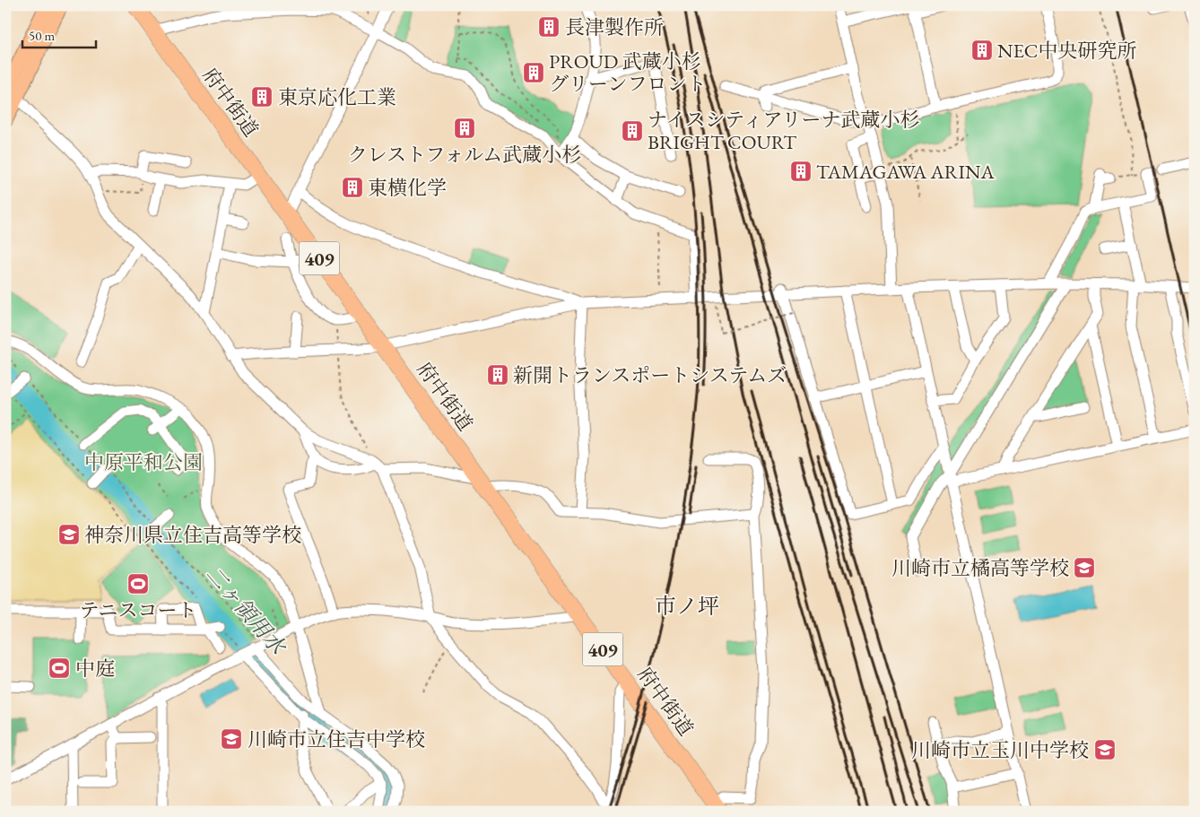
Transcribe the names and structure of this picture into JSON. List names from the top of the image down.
{
  "streets": {
    "highway": ["府中街道", "409"]
  },
  "districts": ["市ノ坪"],
  "water": ["二ヶ領用水"],
  "parks": ["中原平和公園"],
  "places": {
    "building": [
      "長津製作所",
      "NEC中央研究所",
      "PROUD 武蔵小杉 グリーンフロント",
      "東京応化工業",
      "クレストフォルム武蔵小杉",
      "ナイスシティアリーナ武蔵小杉 BRIGHT COURT",
      "TAMAGAWA ARINA",
      "東横化学",
      "新開トランスポートシステムズ"
    ],
    "school or university": [
      "神奈川県立住吉高等学校",
      "川崎市立橘高等学校",
      "川崎市立住吉中学校",
      "川崎市立玉川中学校"
    ],
    "sports": ["テニスコート", "中庭"]
  },
  "scale_bar": "50 m"
}
